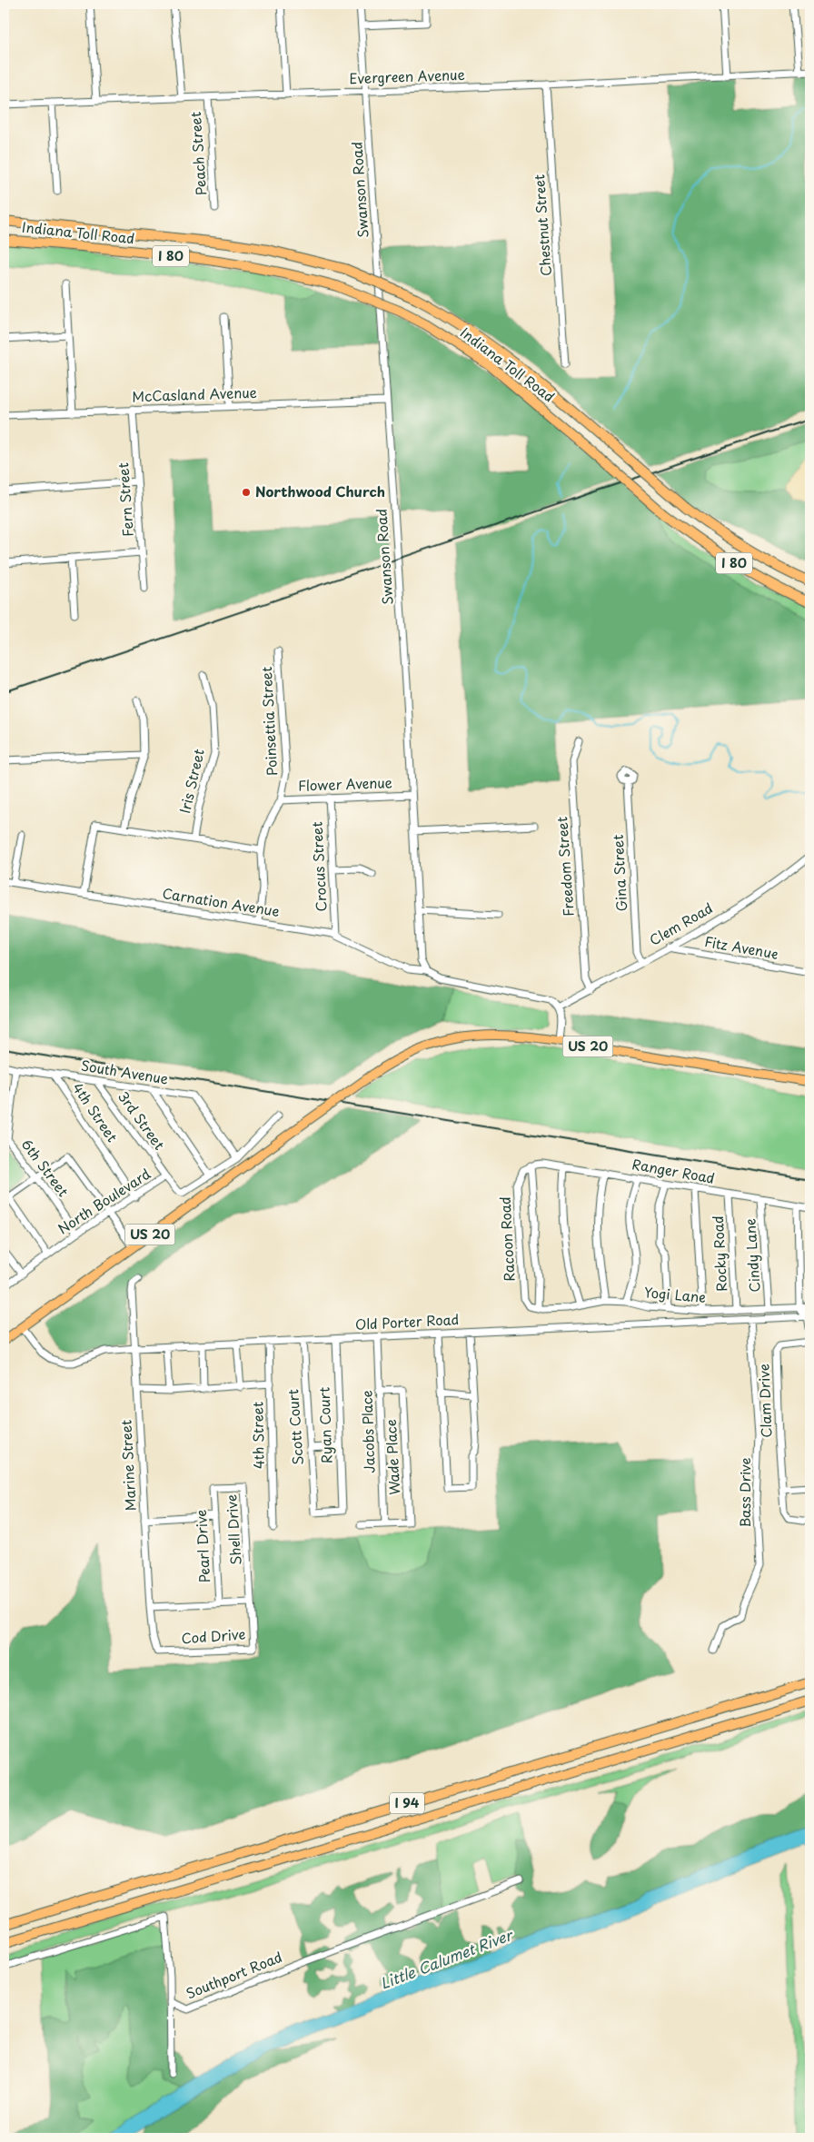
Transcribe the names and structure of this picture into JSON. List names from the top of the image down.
{
  "streets": {
    "highway": ["Indiana Toll Road", "I 80", "I 94"],
    "main road": ["US 20"],
    "street": [
      "Evergreen Avenue",
      "Peach Street",
      "Swanson Road",
      "Chestnut Street",
      "McCasland Avenue",
      "Fern Street",
      "Poinsettia Street",
      "Iris Street",
      "Flower Avenue",
      "Crocus Street",
      "Freedom Street",
      "Gina Street",
      "Carnation Avenue",
      "Clem Road",
      "Fitz Avenue",
      "South Avenue",
      "4th Street",
      "3rd Street",
      "6th Street",
      "Ranger Road",
      "North Boulevard",
      "Racoon Road",
      "Rocky Road",
      "Cindy Lane",
      "Yogi Lane",
      "Old Porter Road",
      "Clam Drive",
      "Ryan Court",
      "Scott Court",
      "Jacobs Place",
      "Wade Place",
      "Marine Street",
      "Bass Drive",
      "Shell Drive",
      "Pearl Drive",
      "Cod Drive",
      "Southport Road"
    ]
  },
  "crossings": [
    ["Evergreen Avenue", "Peach Street"],
    ["Evergreen Avenue", "Swanson Road"],
    ["Evergreen Avenue", "Chestnut Street"],
    ["Swanson Road", "McCasland Avenue"],
    ["Swanson Road", "Flower Avenue"],
    ["Swanson Road", "Carnation Avenue"],
    ["McCasland Avenue", "Fern Street"],
    ["Poinsettia Street", "Flower Avenue"],
    ["Poinsettia Street", "Carnation Avenue"],
    ["Flower Avenue", "Crocus Street"],
    ["Crocus Street", "Carnation Avenue"],
    ["Freedom Street", "Clem Road"],
    ["Gina Street", "Clem Road"],
    ["Clem Road", "Fitz Avenue"],
    ["US 20", "Old Porter Road"],
    ["South Avenue", "4th Street"],
    ["South Avenue", "3rd Street"],
    ["South Avenue", "North Boulevard"],
    ["4th Street", "North Boulevard"],
    ["4th Street", "Old Porter Road"],
    ["3rd Street", "North Boulevard"],
    ["6th Street", "North Boulevard"],
    ["Ranger Road", "Racoon Road"],
    ["Ranger Road", "Rocky Road"],
    ["Ranger Road", "Cindy Lane"],
    ["Racoon Road", "Yogi Lane"],
    ["Rocky Road", "Yogi Lane"],
    ["Cindy Lane", "Yogi Lane"],
    ["Old Porter Road", "Ryan Court"],
    ["Old Porter Road", "Scott Court"],
    ["Old Porter Road", "Jacobs Place"],
    ["Old Porter Road", "Marine Street"],
    ["Old Porter Road", "Bass Drive"],
    ["Ryan Court", "Scott Court"],
    ["Jacobs Place", "Wade Place"],
    ["Marine Street", "Cod Drive"],
    ["Shell Drive", "Pearl Drive"],
    ["Shell Drive", "Cod Drive"]
  ],
  "water": ["Little Calumet River"],
  "places": ["Northwood Church"]
}
